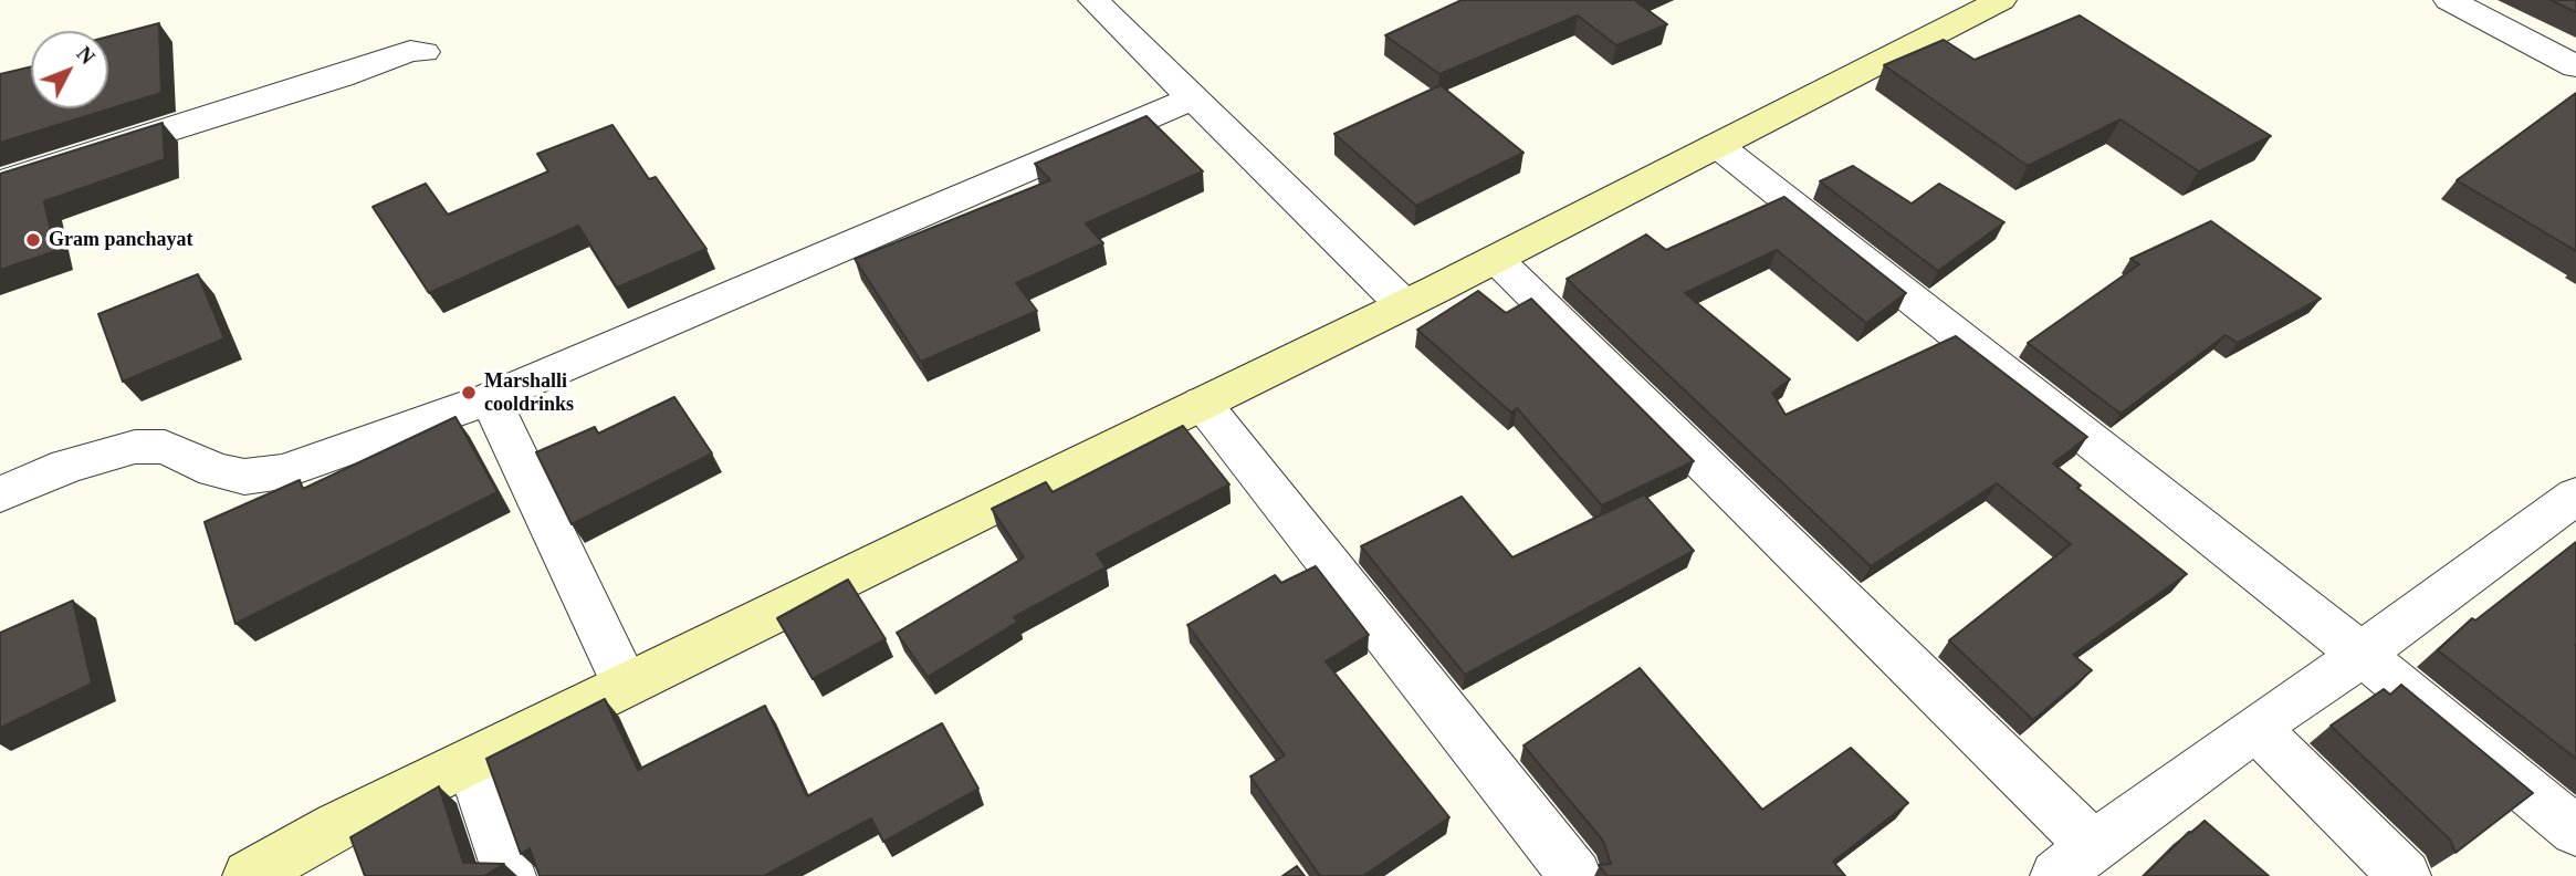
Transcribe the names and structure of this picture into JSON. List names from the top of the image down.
{
  "places": ["Gram panchayat", "Marshalli cooldrinks"],
  "north": "top right"
}
